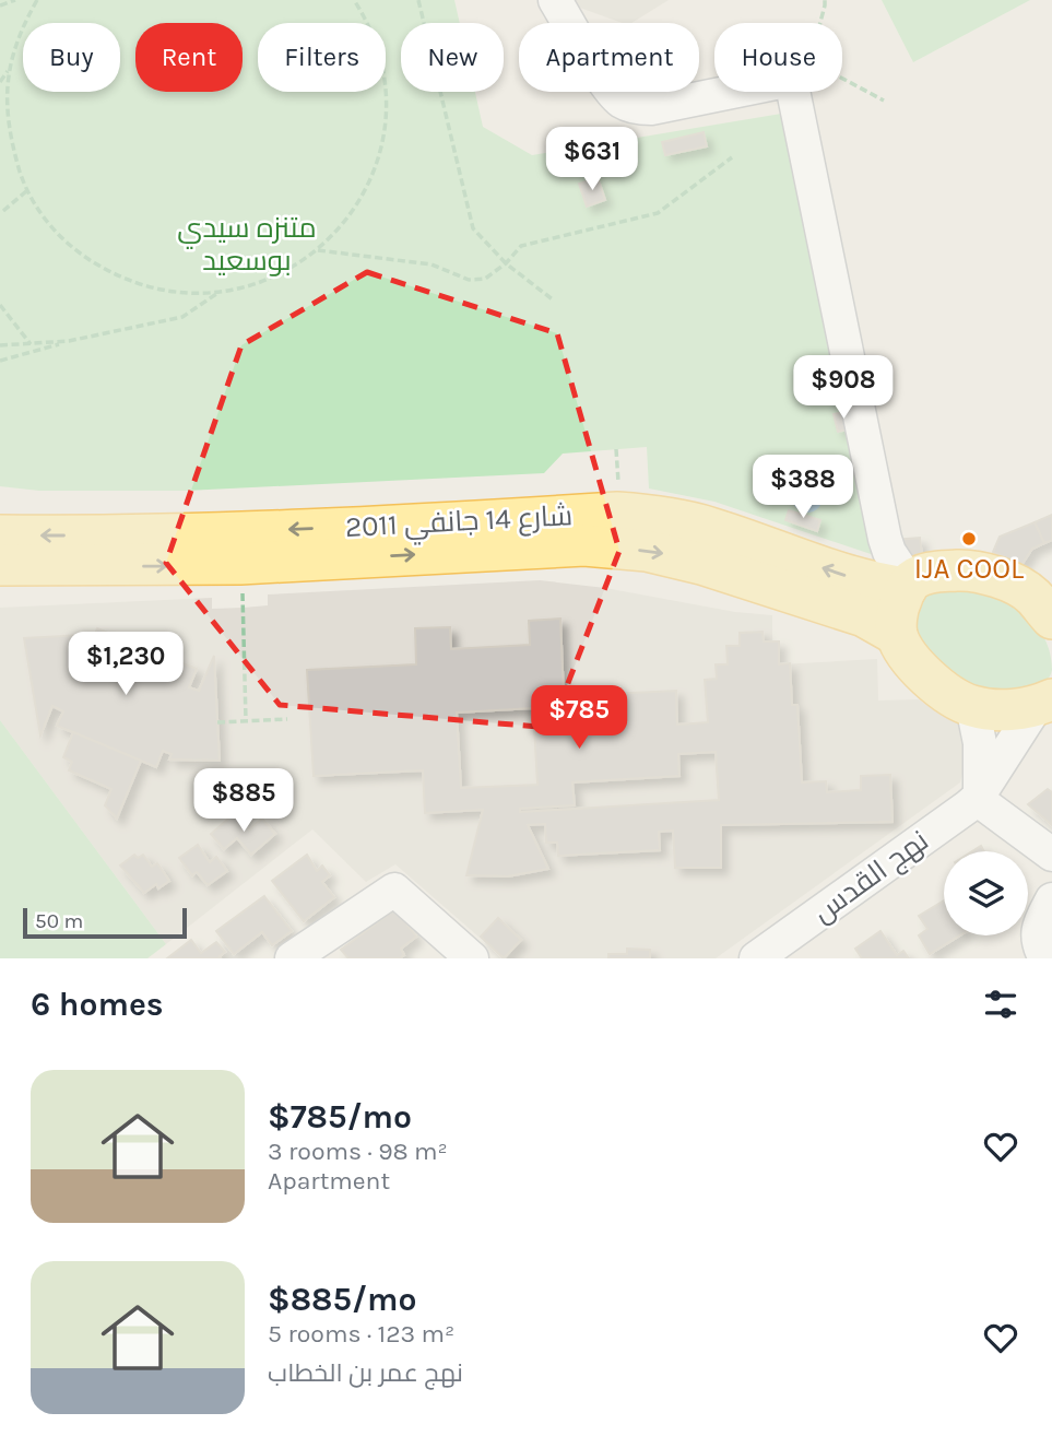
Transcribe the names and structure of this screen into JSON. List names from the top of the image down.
{
  "streets": {
    "main road": ["شارع 14 جانفي 2011"],
    "street": ["نهج القدس"]
  },
  "parks": ["متنزه سيدي بوسعيد"],
  "places": ["IJA COOL"],
  "scale_bar": "50 m",
  "page": {
    "chip": [
      "Buy",
      "Rent",
      "Filters",
      "New",
      "Apartment",
      "House"
    ],
    "price": [
      "$631",
      "$908",
      "$388",
      "$1,230",
      "$785",
      "$885"
    ],
    "scale": "50 m",
    "heading": "6 homes",
    "list": [
      {
        "name": "$785/mo",
        "note": "3 rooms · 98 m² · Apartment"
      },
      {
        "name": "$885/mo",
        "note": "5 rooms · 123 m² · نهج عمر بن الخطاب"
      }
    ]
  }
}
